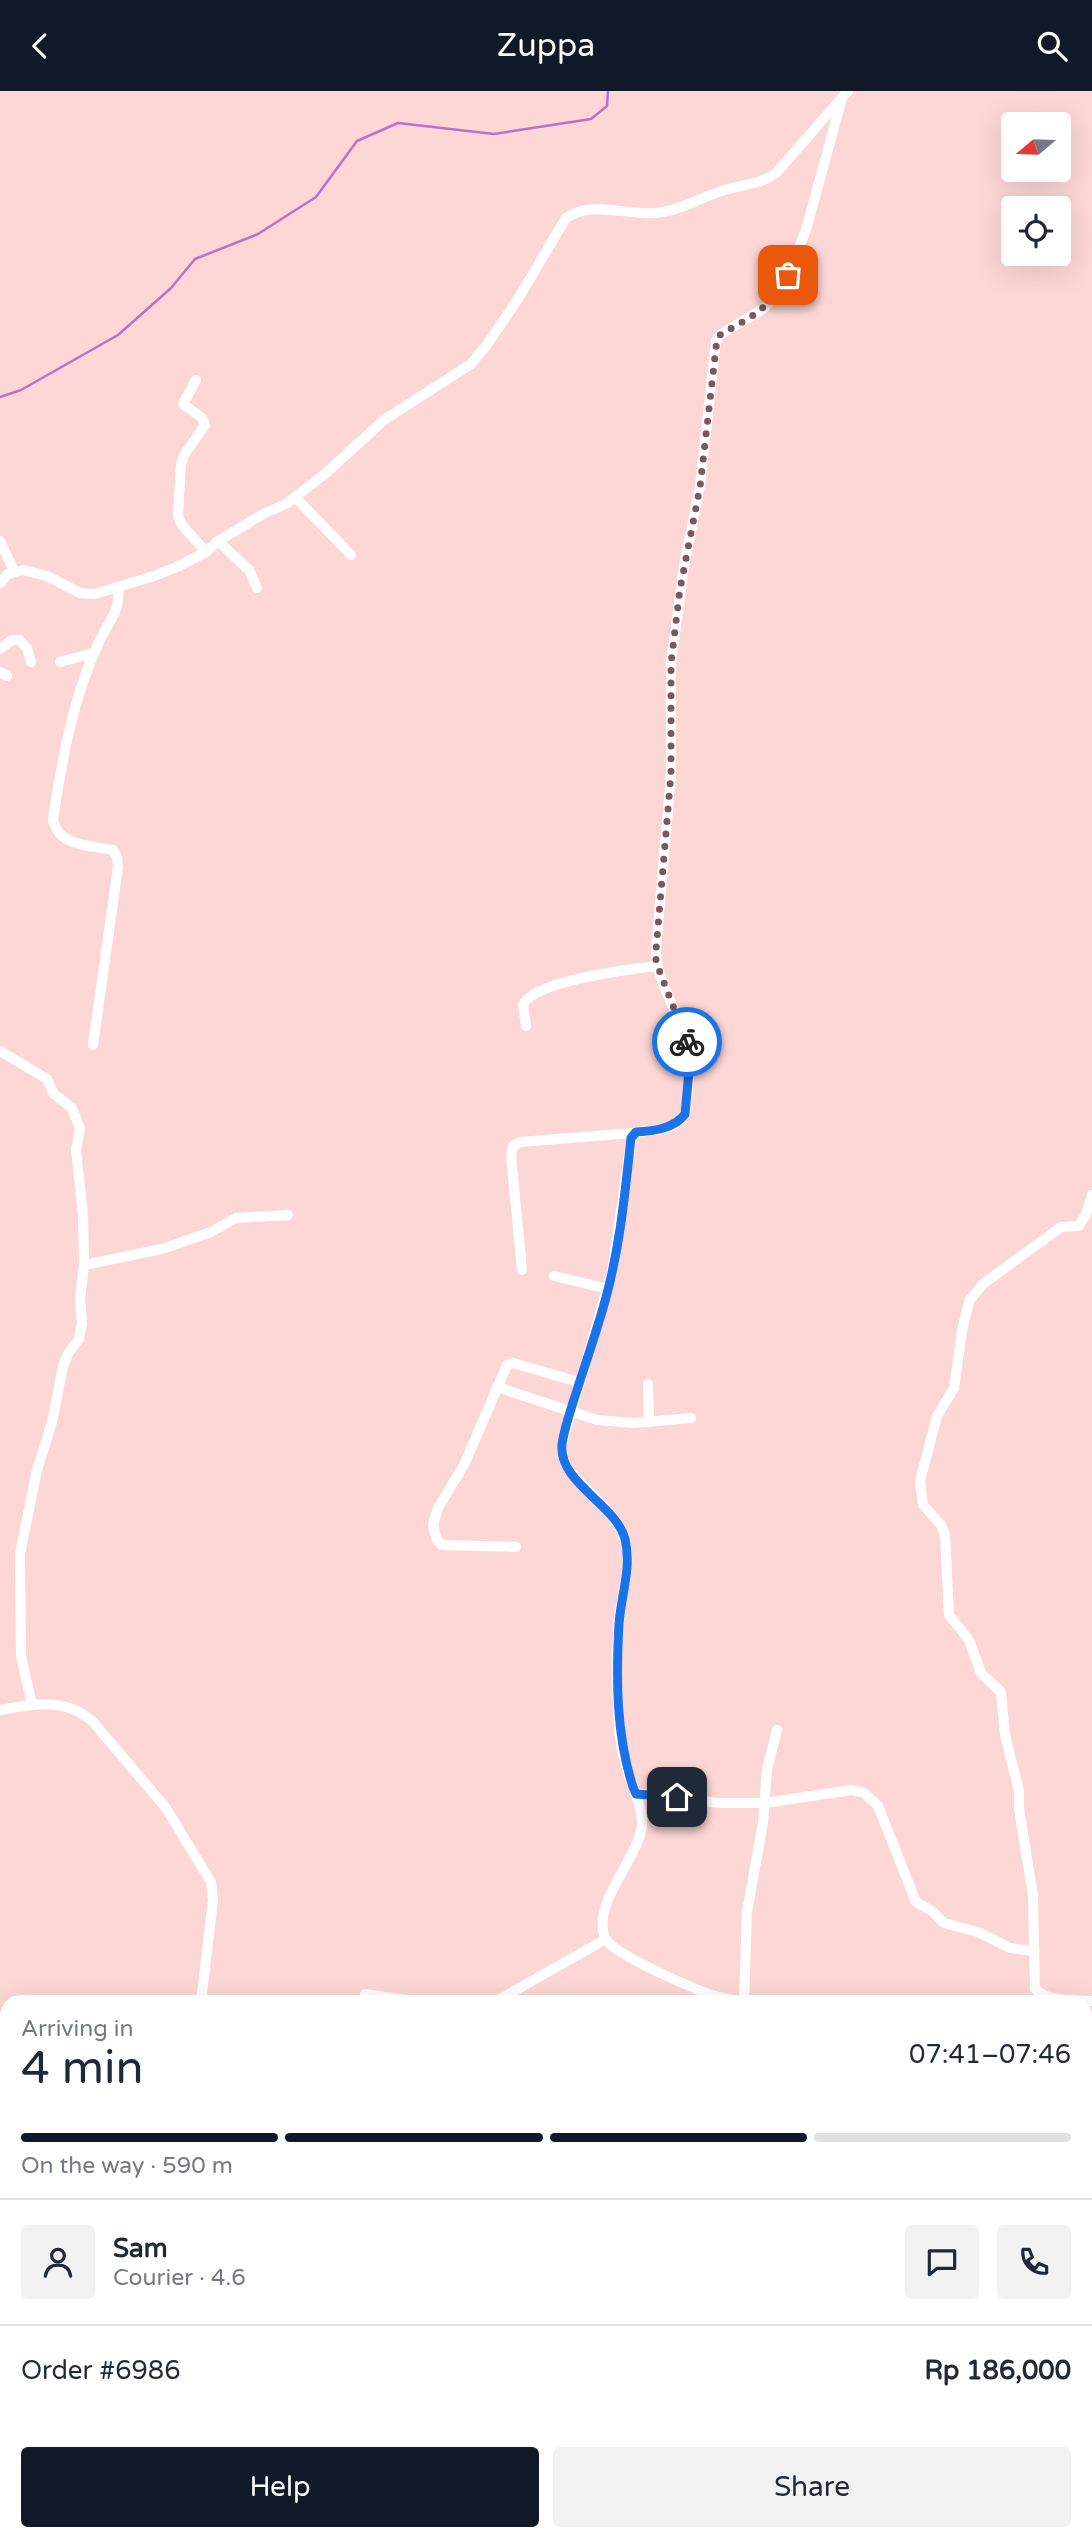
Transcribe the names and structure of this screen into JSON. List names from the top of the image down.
{
  "north": "left",
  "page": {
    "header": "Zuppa",
    "heading": ["4 min", "Arriving in", "07:41–07:46"],
    "panel": [
      "Sam",
      "Courier · 4.6",
      "Order #6986",
      "Rp 186,000"
    ],
    "bar": "On the way · 590 m",
    "buttons": ["Help", "Share"]
  }
}
